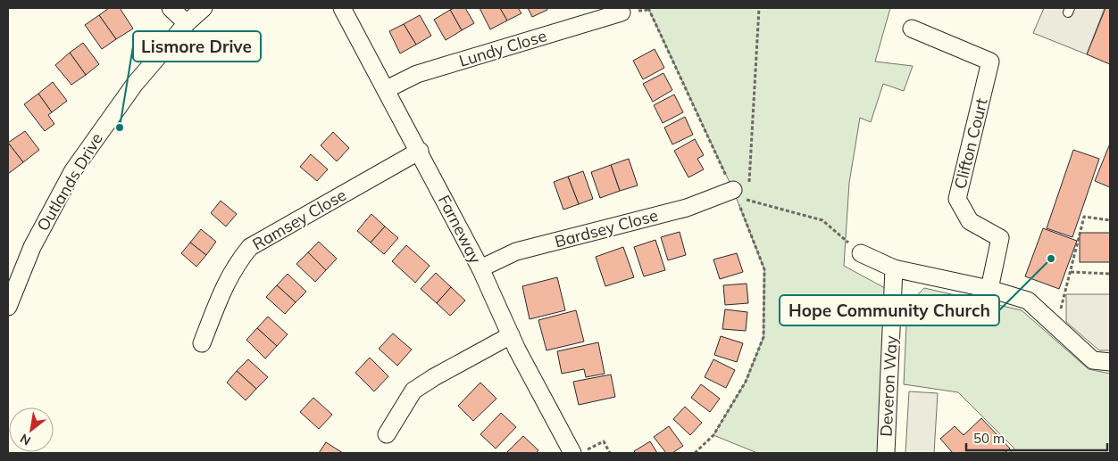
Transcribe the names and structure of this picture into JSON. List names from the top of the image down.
{
  "streets": {
    "street": [
      "Lundy Close",
      "Clifton Court",
      "Outlands Drive",
      "Ramsey Close",
      "Bardsey Close",
      "Farneway",
      "Deveron Way"
    ]
  },
  "crossings": [
    ["Lundy Close", "Farneway"],
    ["Ramsey Close", "Farneway"],
    ["Bardsey Close", "Farneway"]
  ],
  "places": ["Lismore Drive", "Hope Community Church"],
  "scale_bar": "50 m",
  "north": "bottom left"
}
